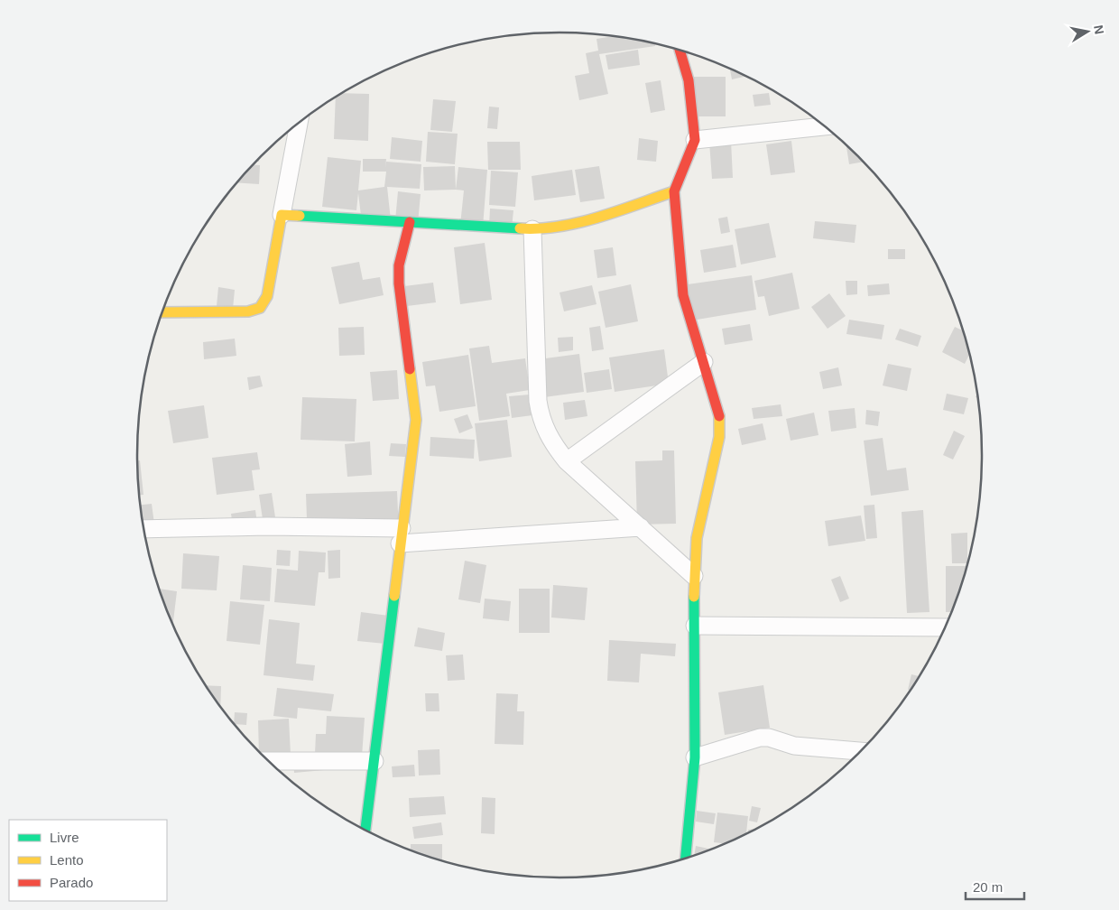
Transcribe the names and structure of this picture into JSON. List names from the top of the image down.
{
  "legend": ["Livre", "Lento", "Parado"],
  "scale_bar": "20 m",
  "north": "right"
}
